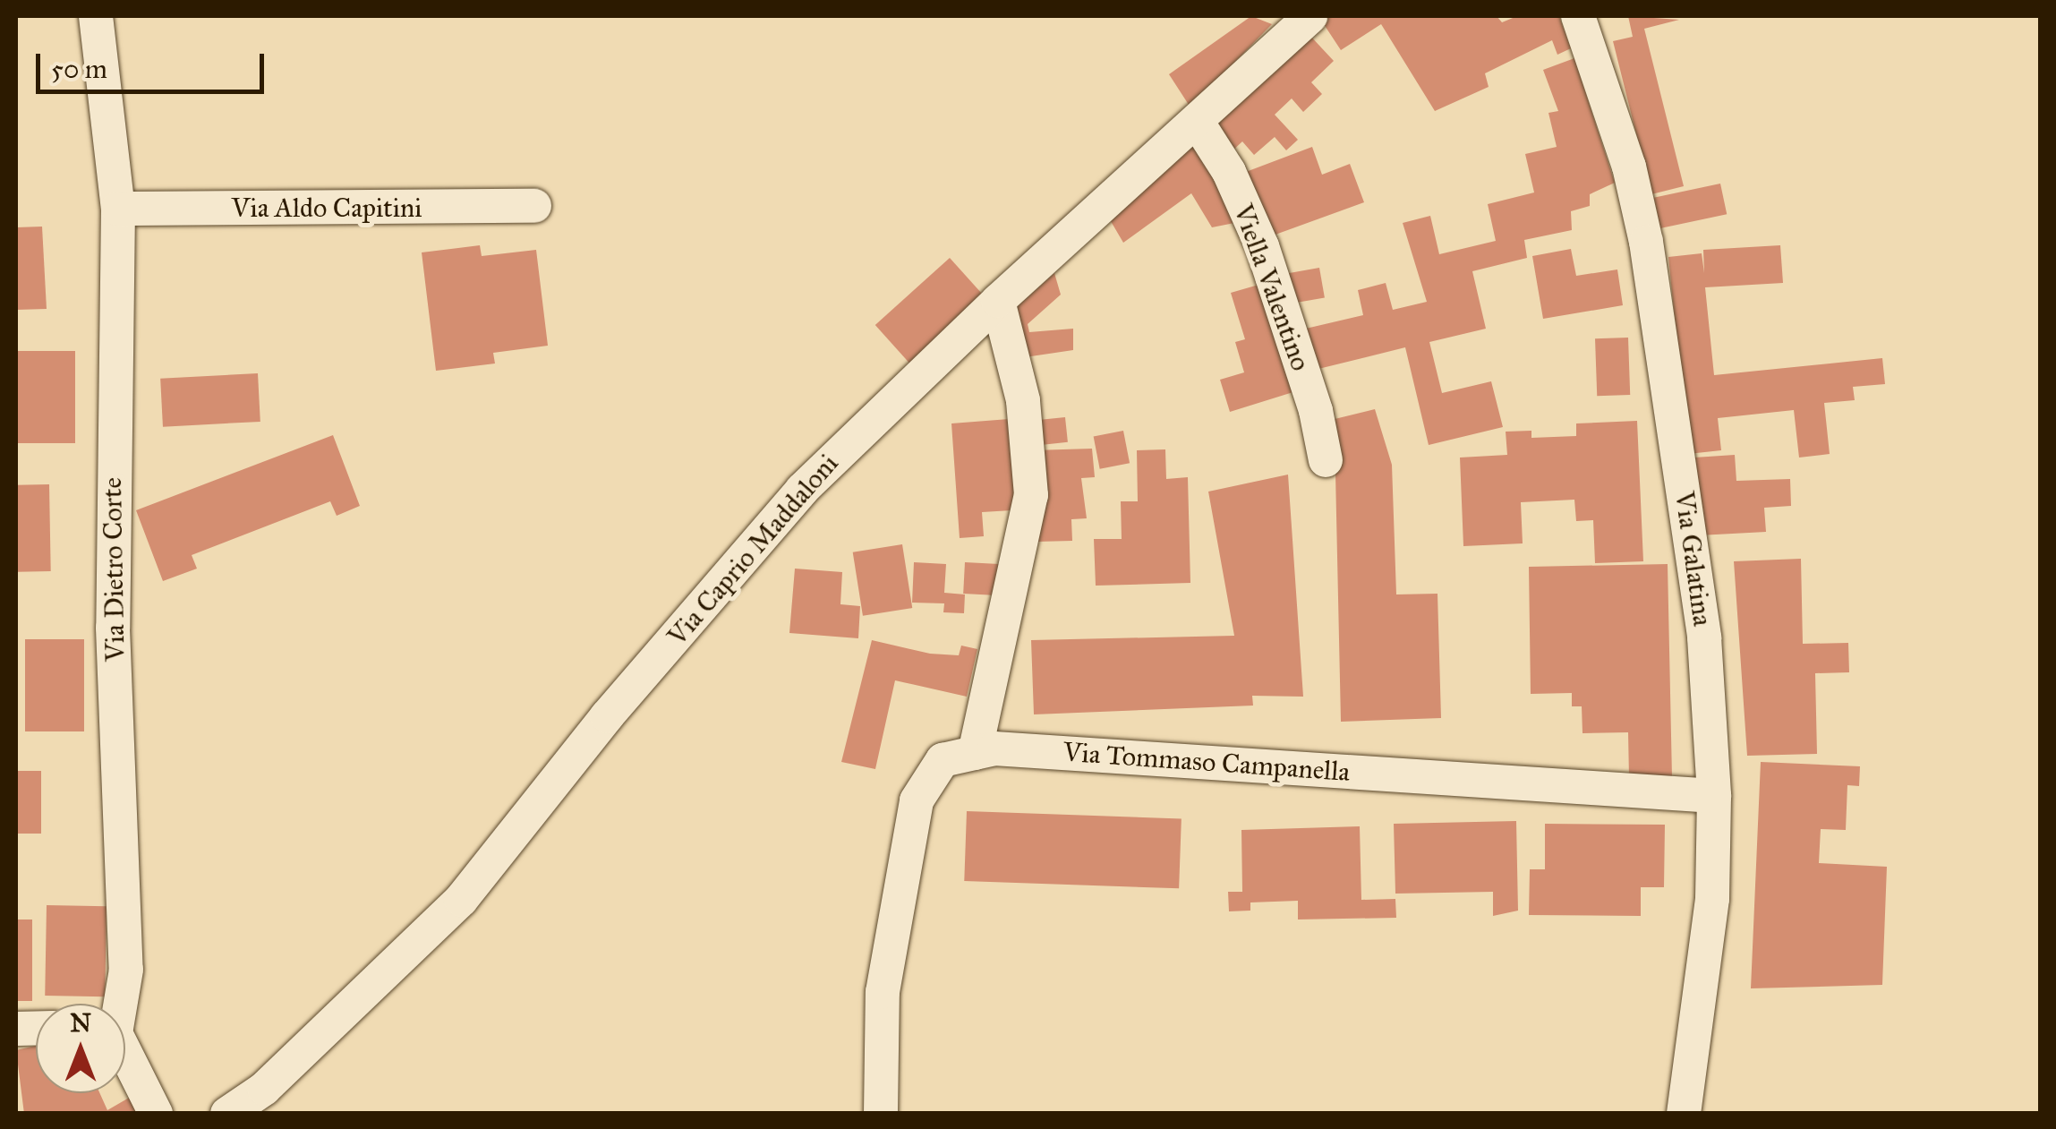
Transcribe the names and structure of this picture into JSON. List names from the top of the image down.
{
  "streets": {
    "street": [
      "Via Aldo Capitini",
      "Viella Valentino",
      "Via Caprio Maddaloni",
      "Via Galatina",
      "Via Dietro Corte",
      "Via Tommaso Campanella"
    ]
  },
  "crossings": [
    ["Via Aldo Capitini", "Via Dietro Corte"],
    ["Viella Valentino", "Via Caprio Maddaloni"],
    ["Via Galatina", "Via Tommaso Campanella"]
  ],
  "scale_bar": "50 m",
  "north": "top"
}
